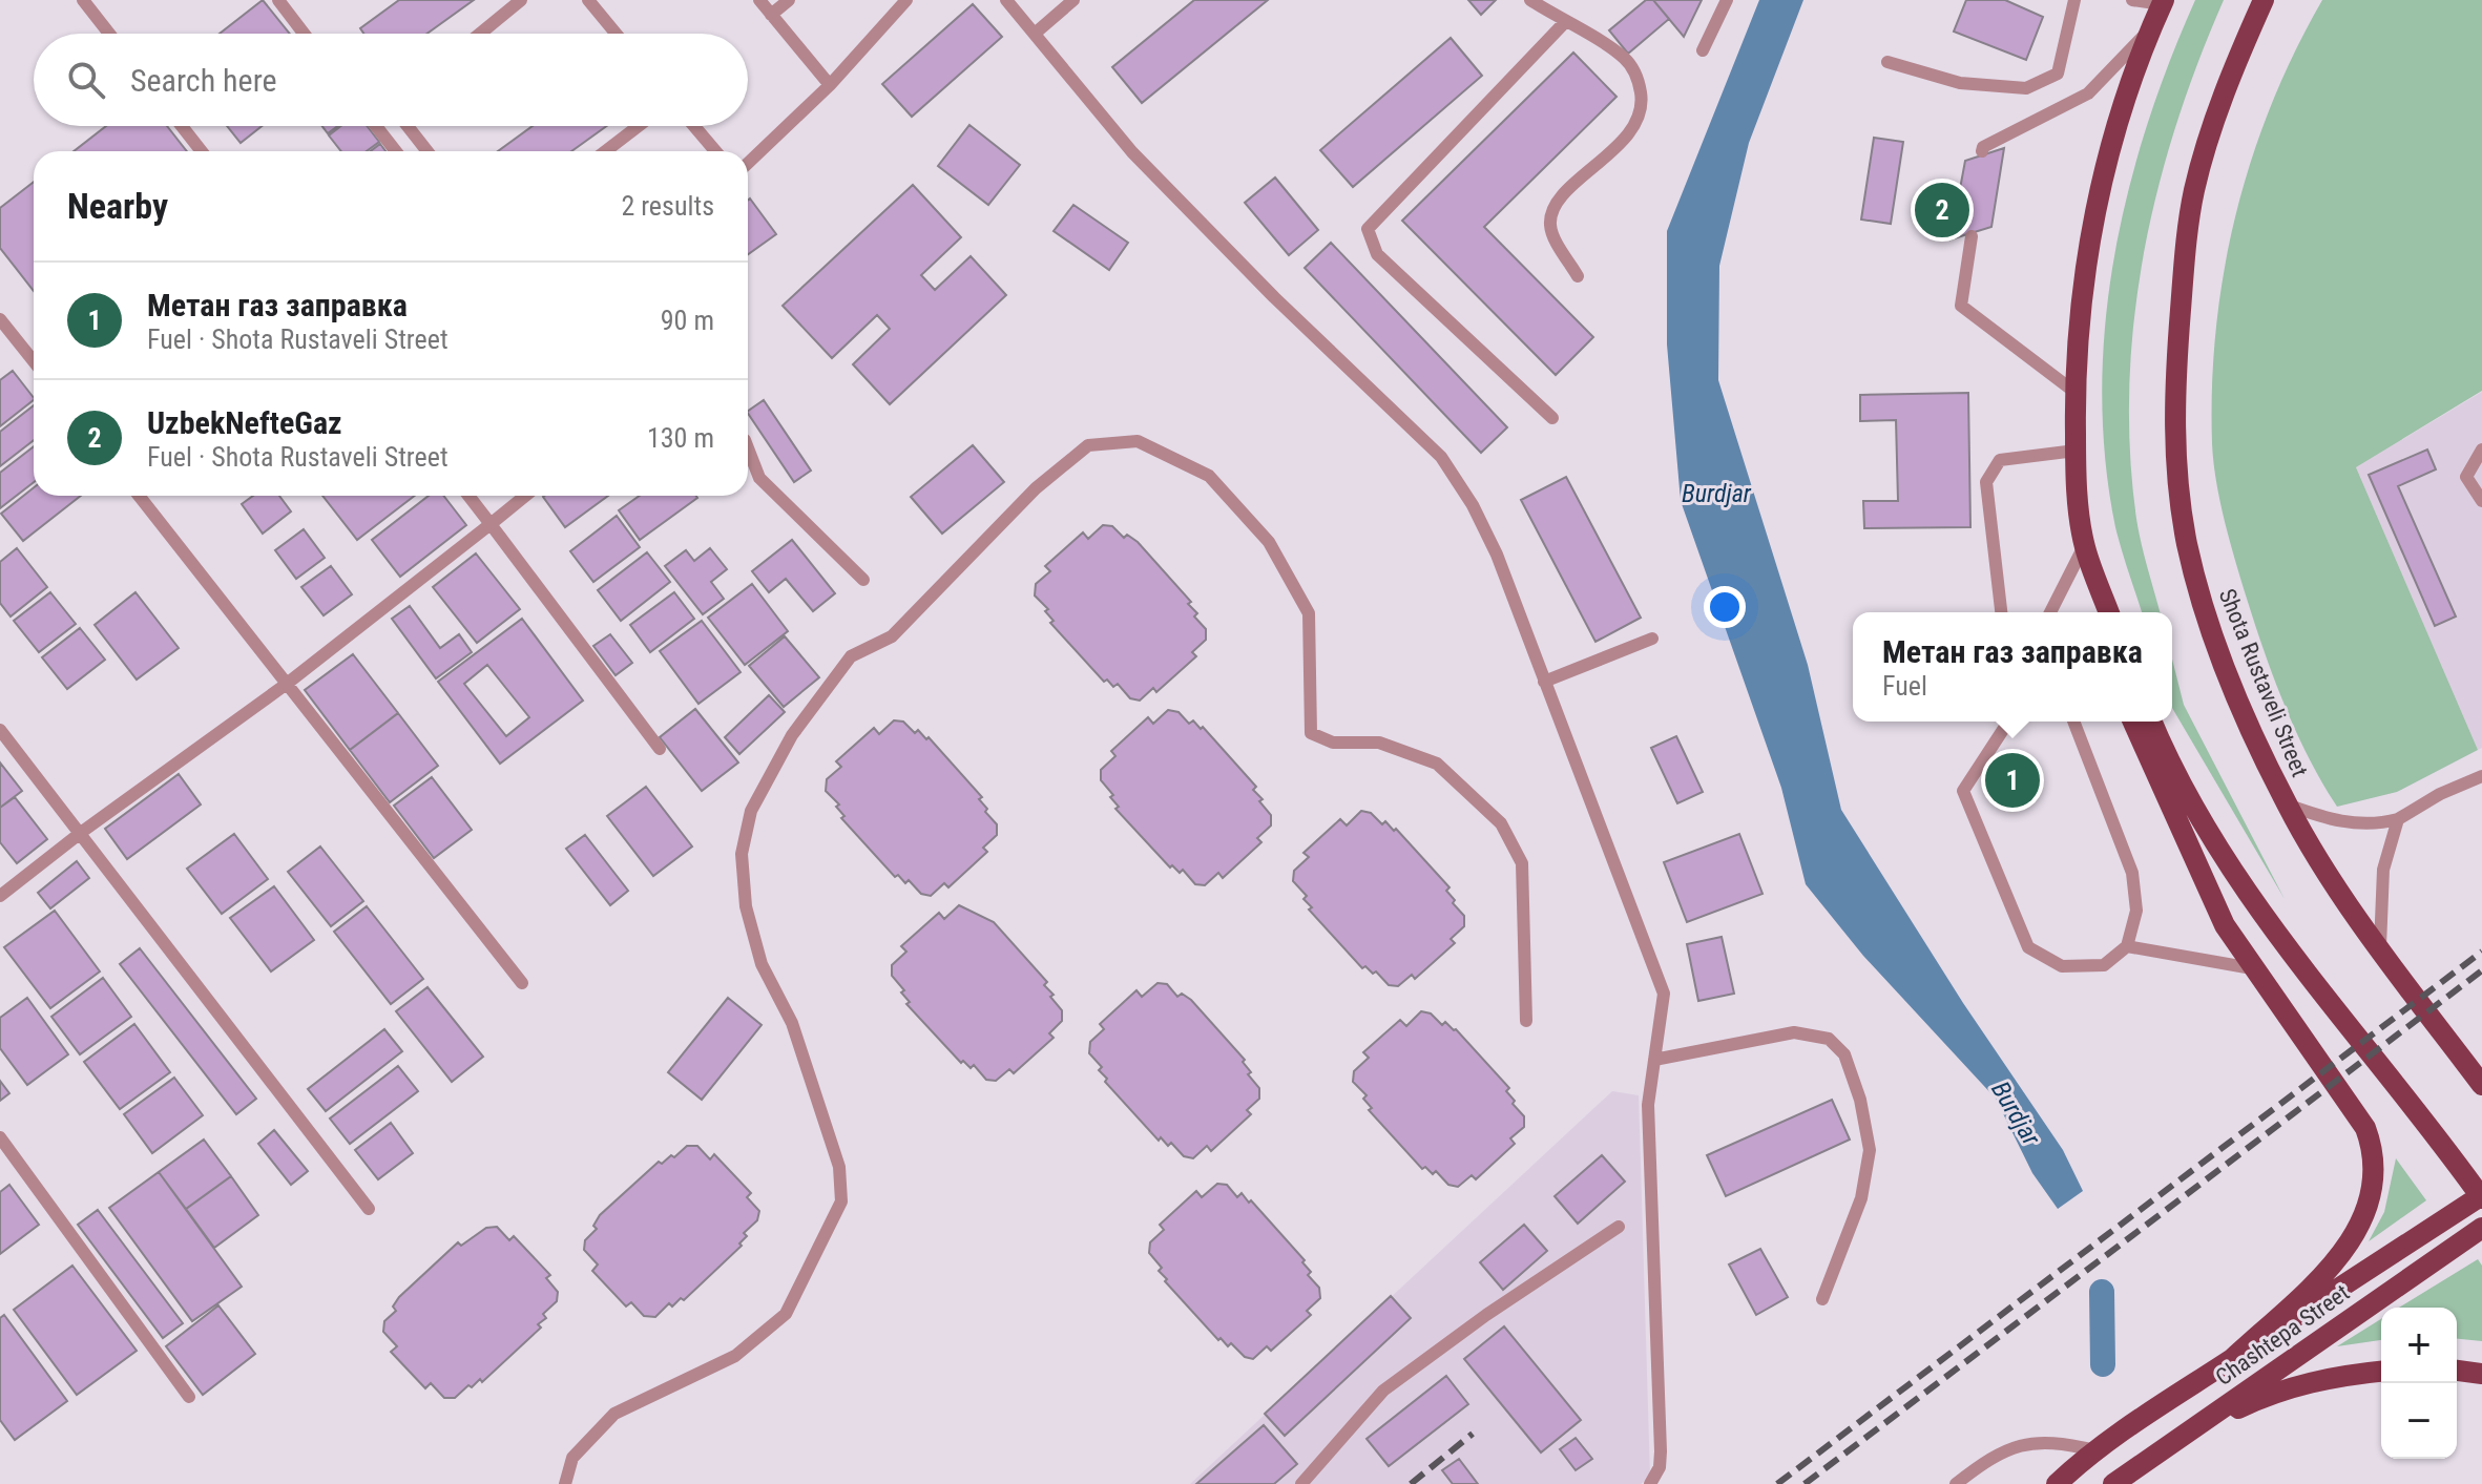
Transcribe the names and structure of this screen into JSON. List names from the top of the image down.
{
  "streets": {
    "main road": ["Shota Rustaveli Street", "Chashtepa Street"]
  },
  "water": ["Burdjar"],
  "page": {
    "search": "Search here",
    "heading": ["Nearby", "2 results"],
    "pins": ["2", "1"],
    "list": [
      {
        "mark": "1",
        "name": "Метан газ заправка",
        "note": "Fuel · Shota Rustaveli Street",
        "value": "90 m"
      },
      {
        "mark": "2",
        "name": "UzbekNefteGaz",
        "note": "Fuel · Shota Rustaveli Street",
        "value": "130 m"
      }
    ],
    "popup": ["Метан газ заправка", "Fuel"],
    "map_buttons": ["+", "−"]
  }
}
